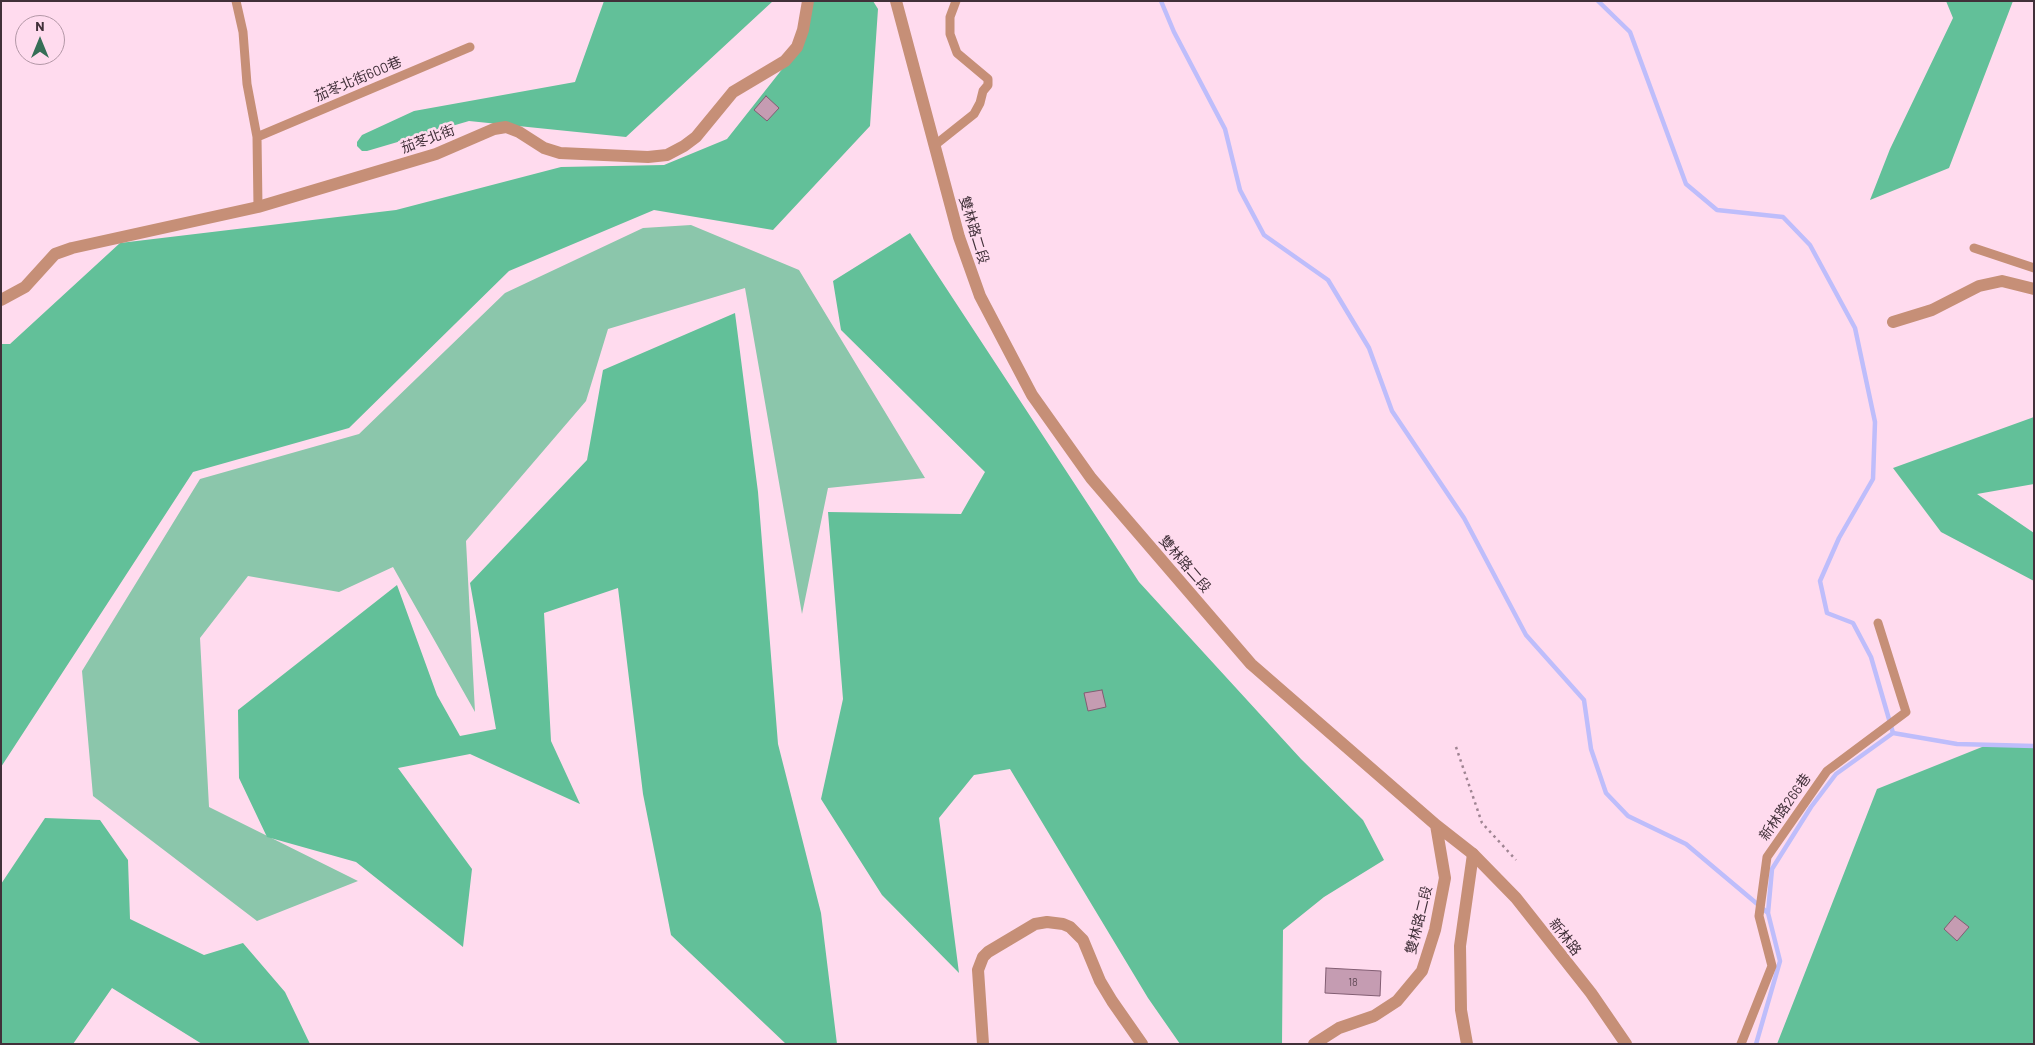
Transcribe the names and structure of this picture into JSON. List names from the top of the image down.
{
  "streets": {
    "street": ["茄苳北街", "雙林路二段", "新林路"],
    "lane": ["茄苳北街600巷", "新林路266巷"]
  },
  "crossings": [
    ["雙林路二段", "新林路"]
  ],
  "house_numbers": ["18"],
  "north": "top"
}
